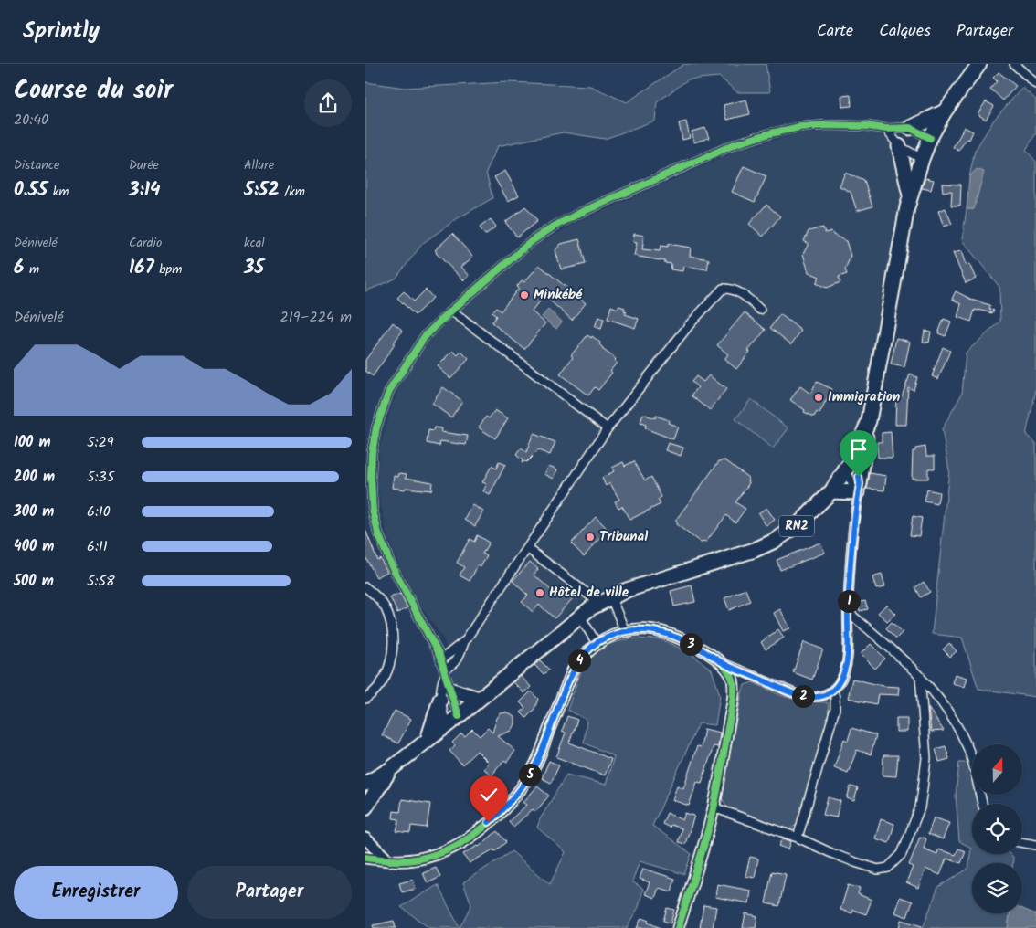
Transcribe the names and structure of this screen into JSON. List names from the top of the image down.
{
  "streets": {
    "highway": ["RN2"]
  },
  "places": [
    "Minkébé",
    "Immigration",
    "Tribunal",
    "Hôtel de ville"
  ],
  "north": "top",
  "page": {
    "header": "Sprintly",
    "nav": ["Carte", "Calques", "Partager"],
    "heading": ["Course du soir", "20:40"],
    "stats": [
      ["Distance", "0.55 km"],
      ["Durée", "3:14"],
      ["Allure", "5:52 /km"],
      ["Dénivelé", "6 m"],
      ["Cardio", "167 bpm"],
      ["kcal", "35"]
    ],
    "chart": ["Dénivelé", "219–224 m"],
    "list": [
      {
        "name": "100 m",
        "note": "5:29"
      },
      {
        "name": "200 m",
        "note": "5:35"
      },
      {
        "name": "300 m",
        "note": "6:10"
      },
      {
        "name": "400 m",
        "note": "6:11"
      },
      {
        "name": "500 m",
        "note": "5:58"
      }
    ],
    "pins": [
      "1",
      "3",
      "4",
      "2",
      "5"
    ],
    "buttons": ["Enregistrer", "Partager"]
  }
}
